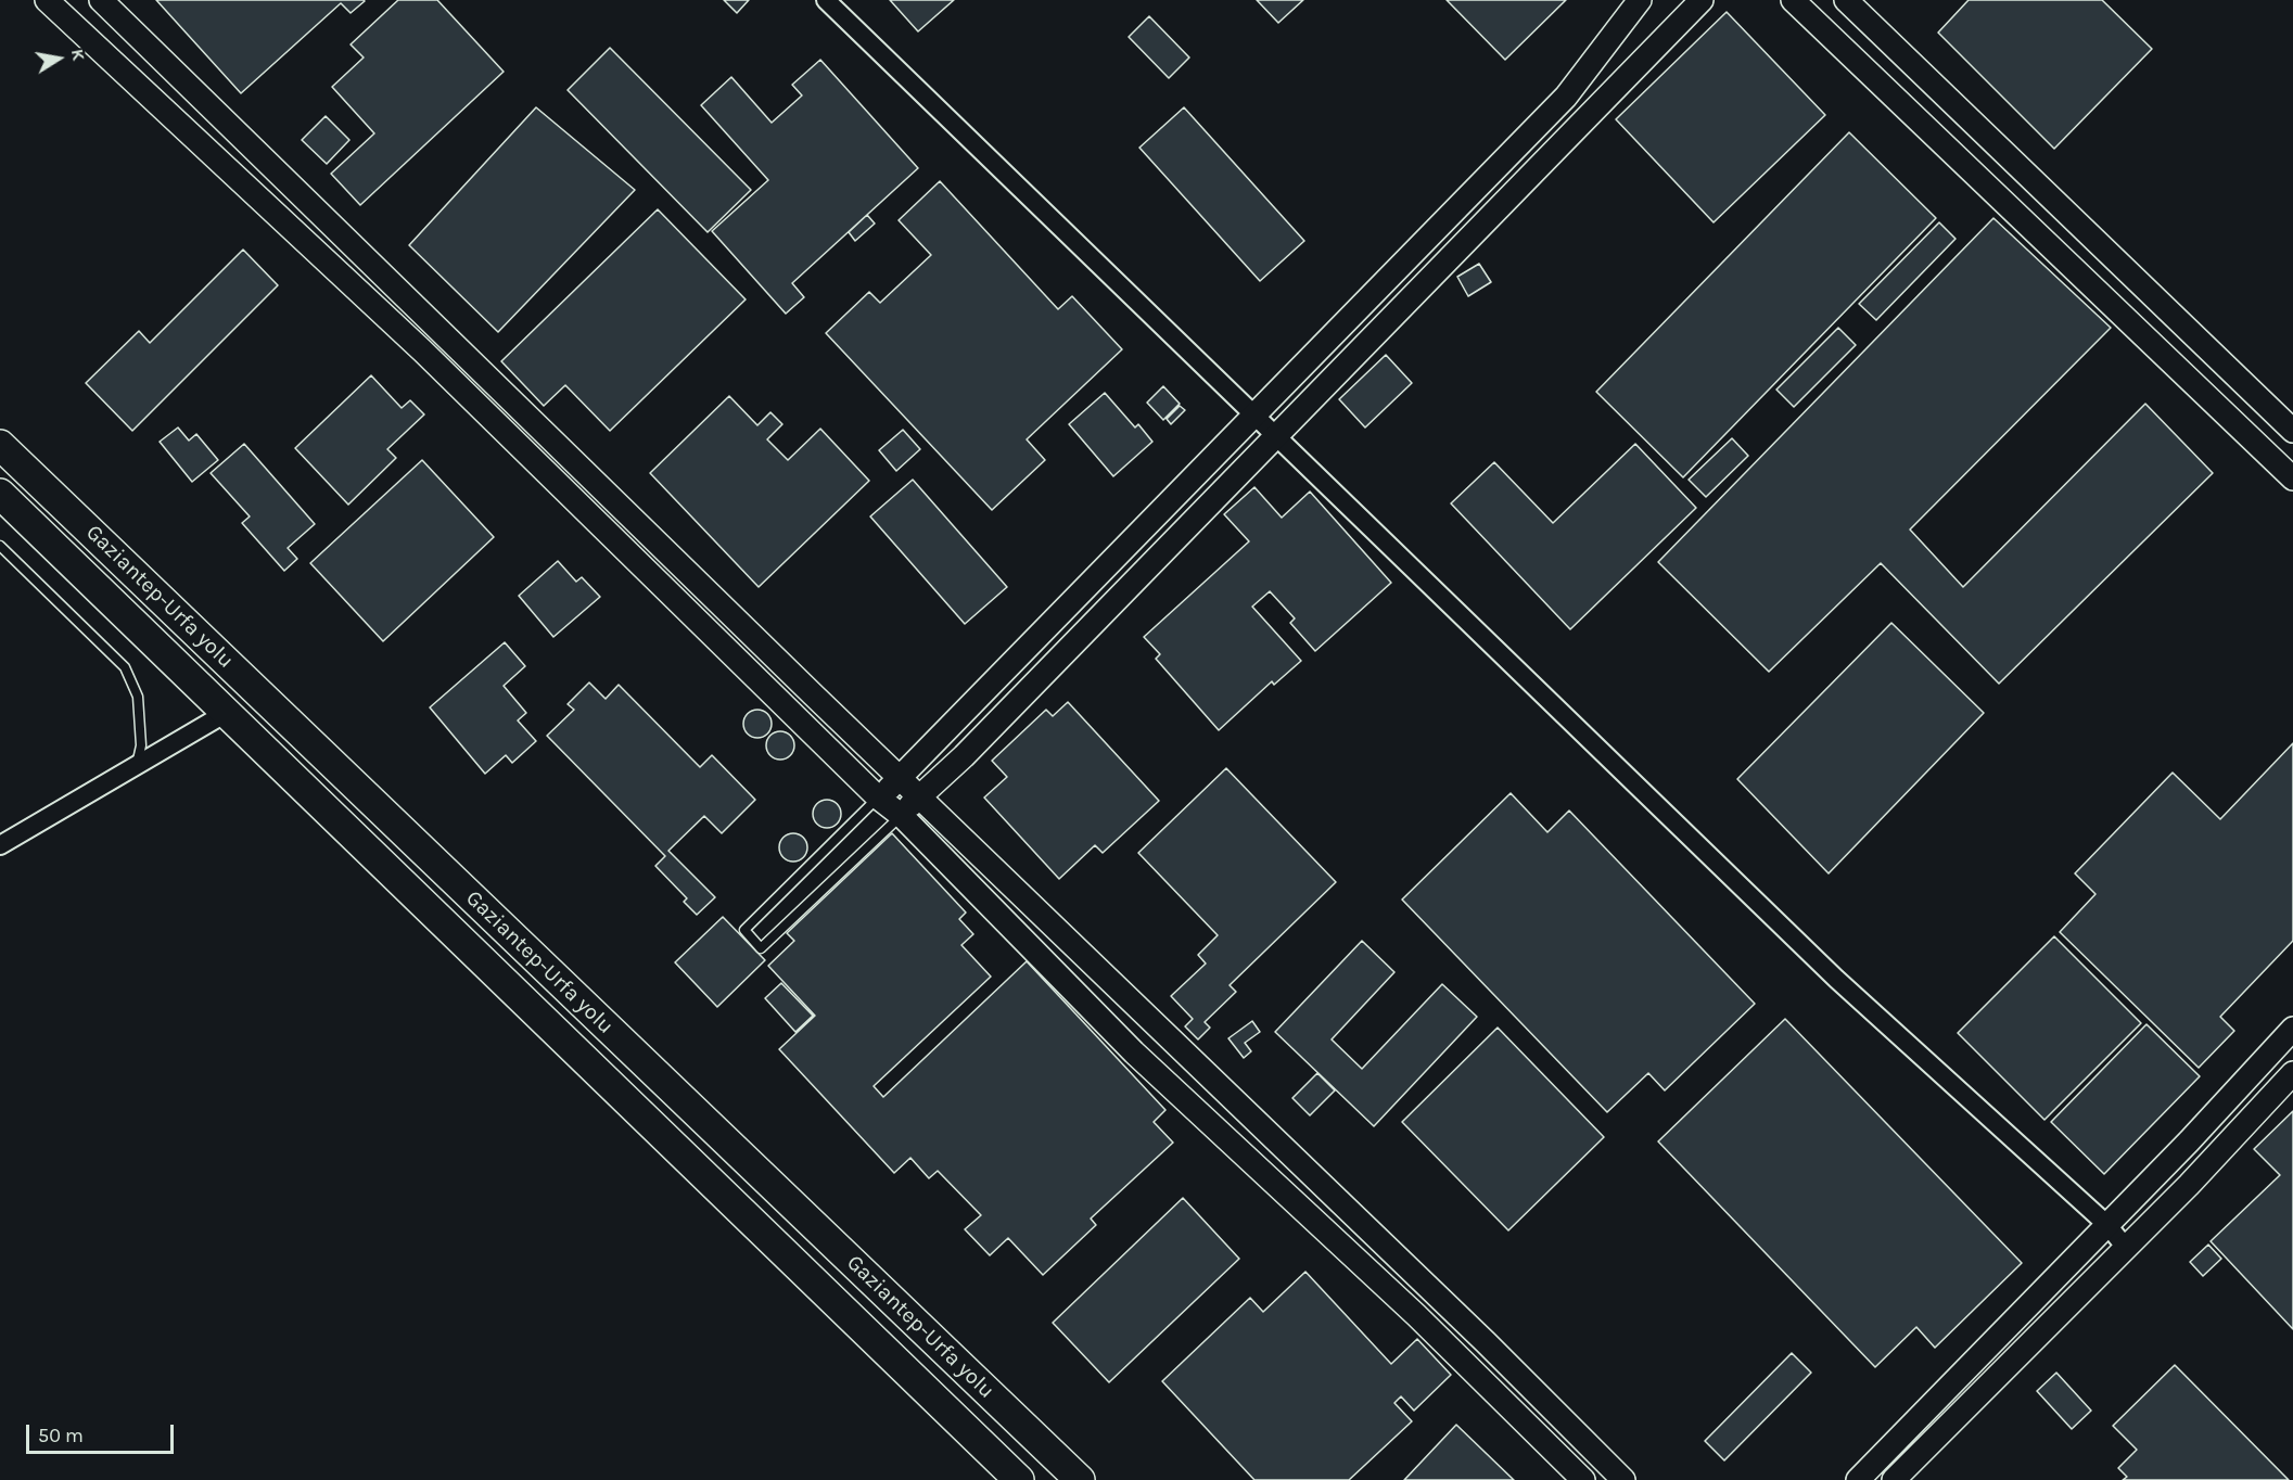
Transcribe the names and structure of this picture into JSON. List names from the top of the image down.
{
  "streets": {
    "highway": ["Gaziantep-Urfa yolu"]
  },
  "scale_bar": "50 m",
  "north": "right"
}
